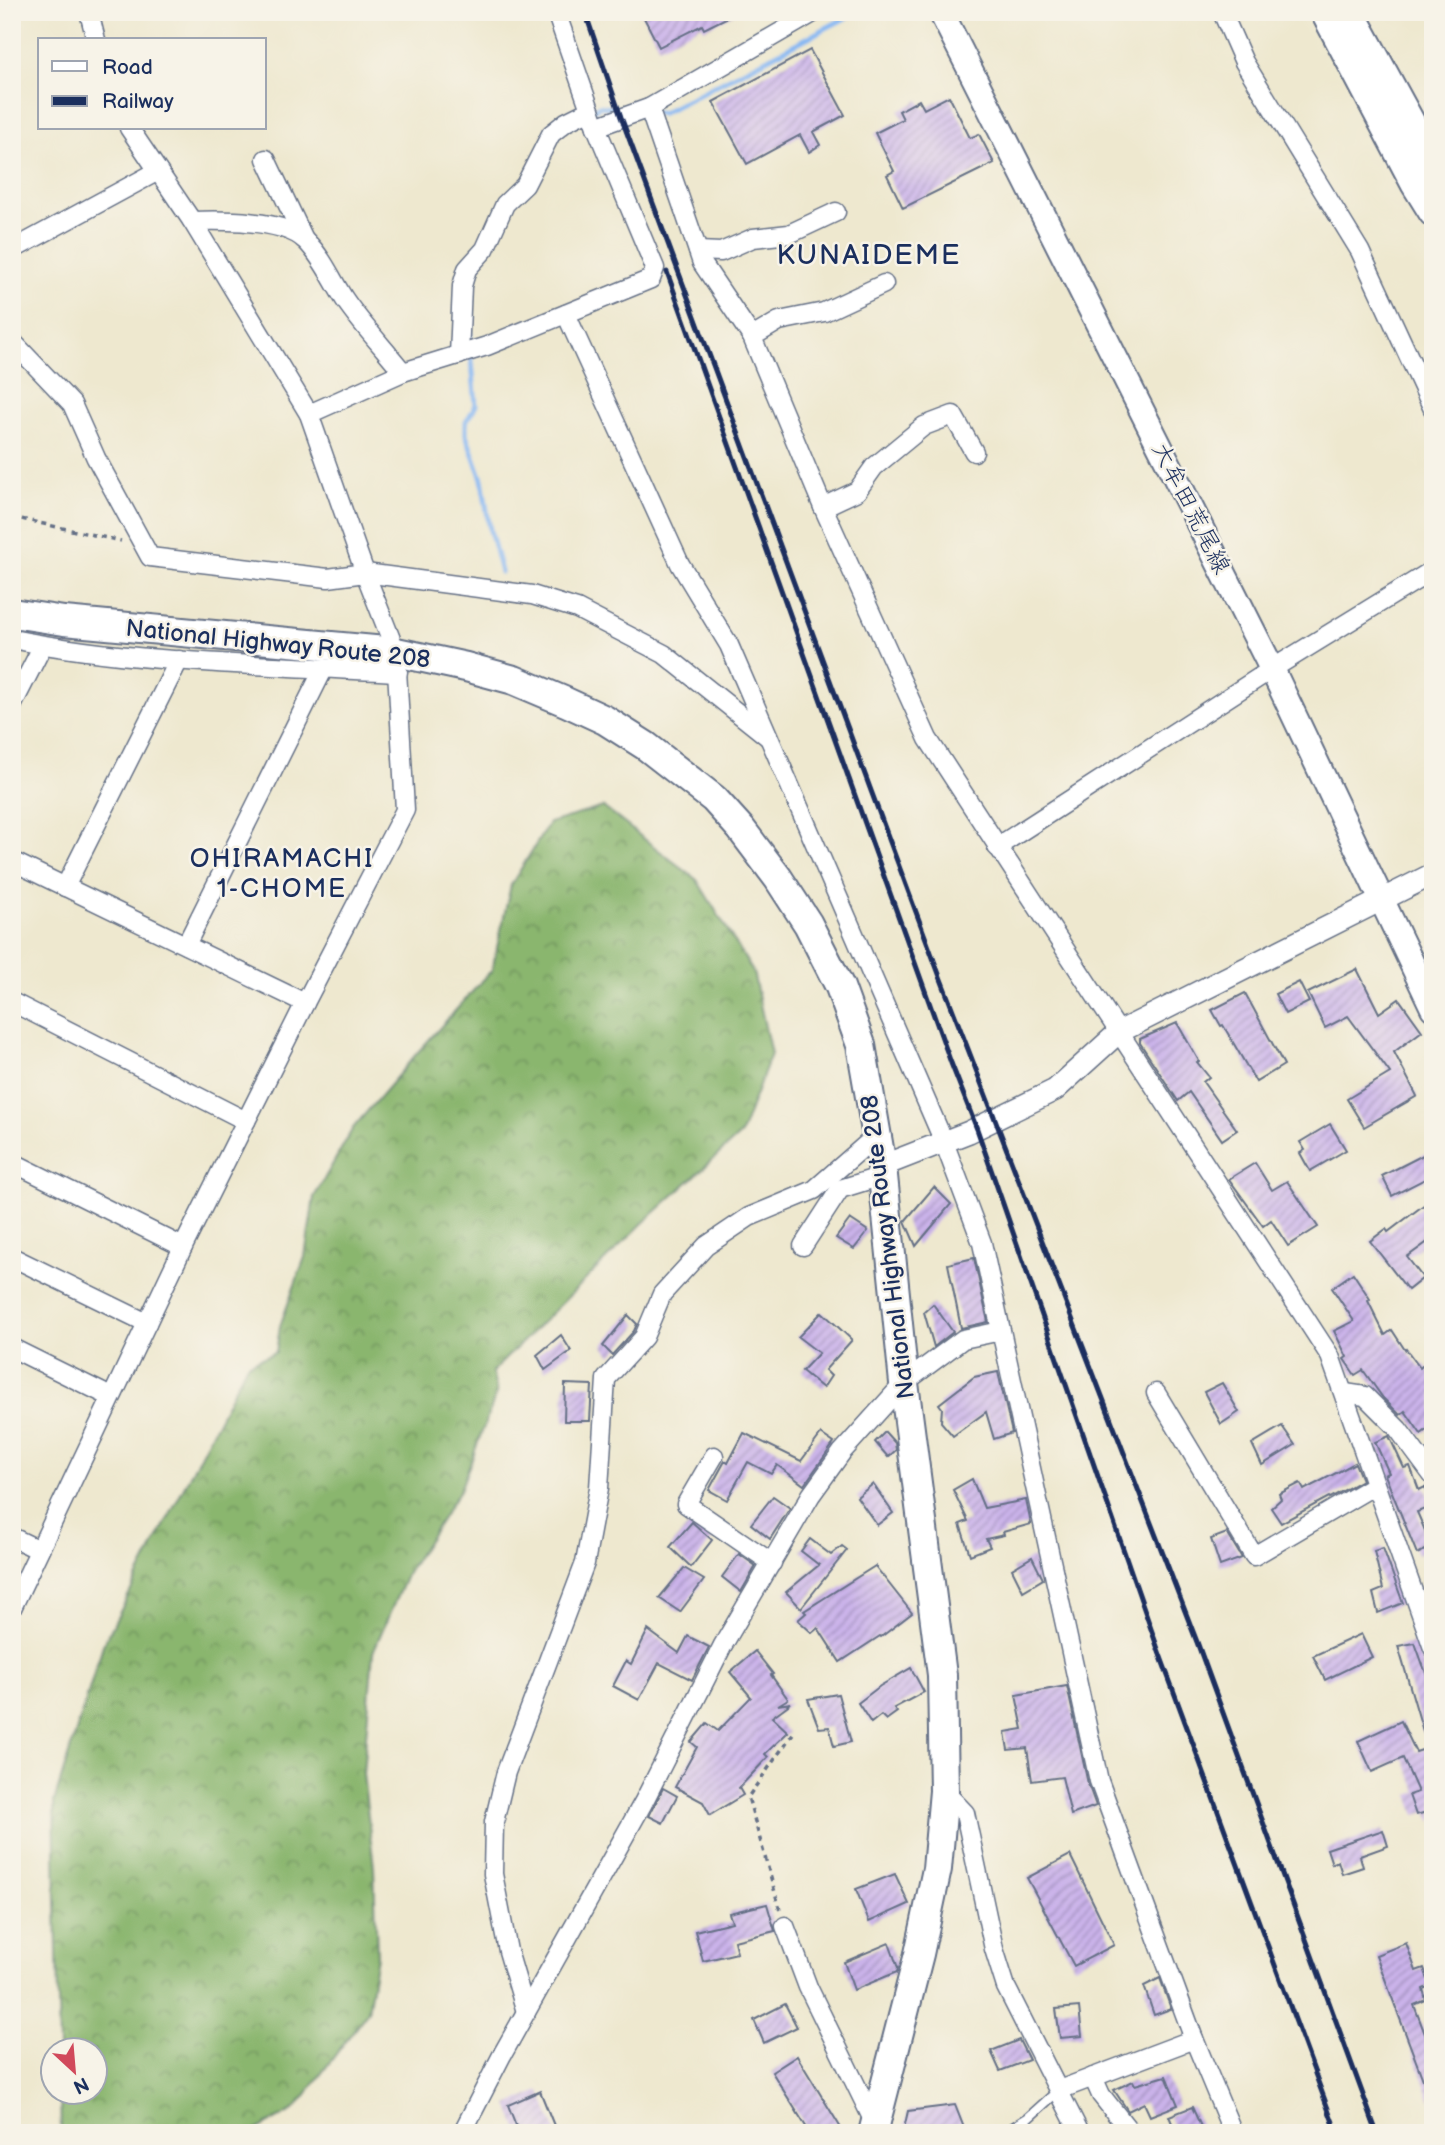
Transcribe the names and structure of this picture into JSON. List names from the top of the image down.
{
  "streets": {
    "highway": ["National Highway Route 208"],
    "main road": ["大牟田荒尾線"]
  },
  "districts": ["KUNAIDEME", "OHIRAMACHI 1-CHOME"],
  "legend": ["Road", "Railway"],
  "north": "bottom right"
}
